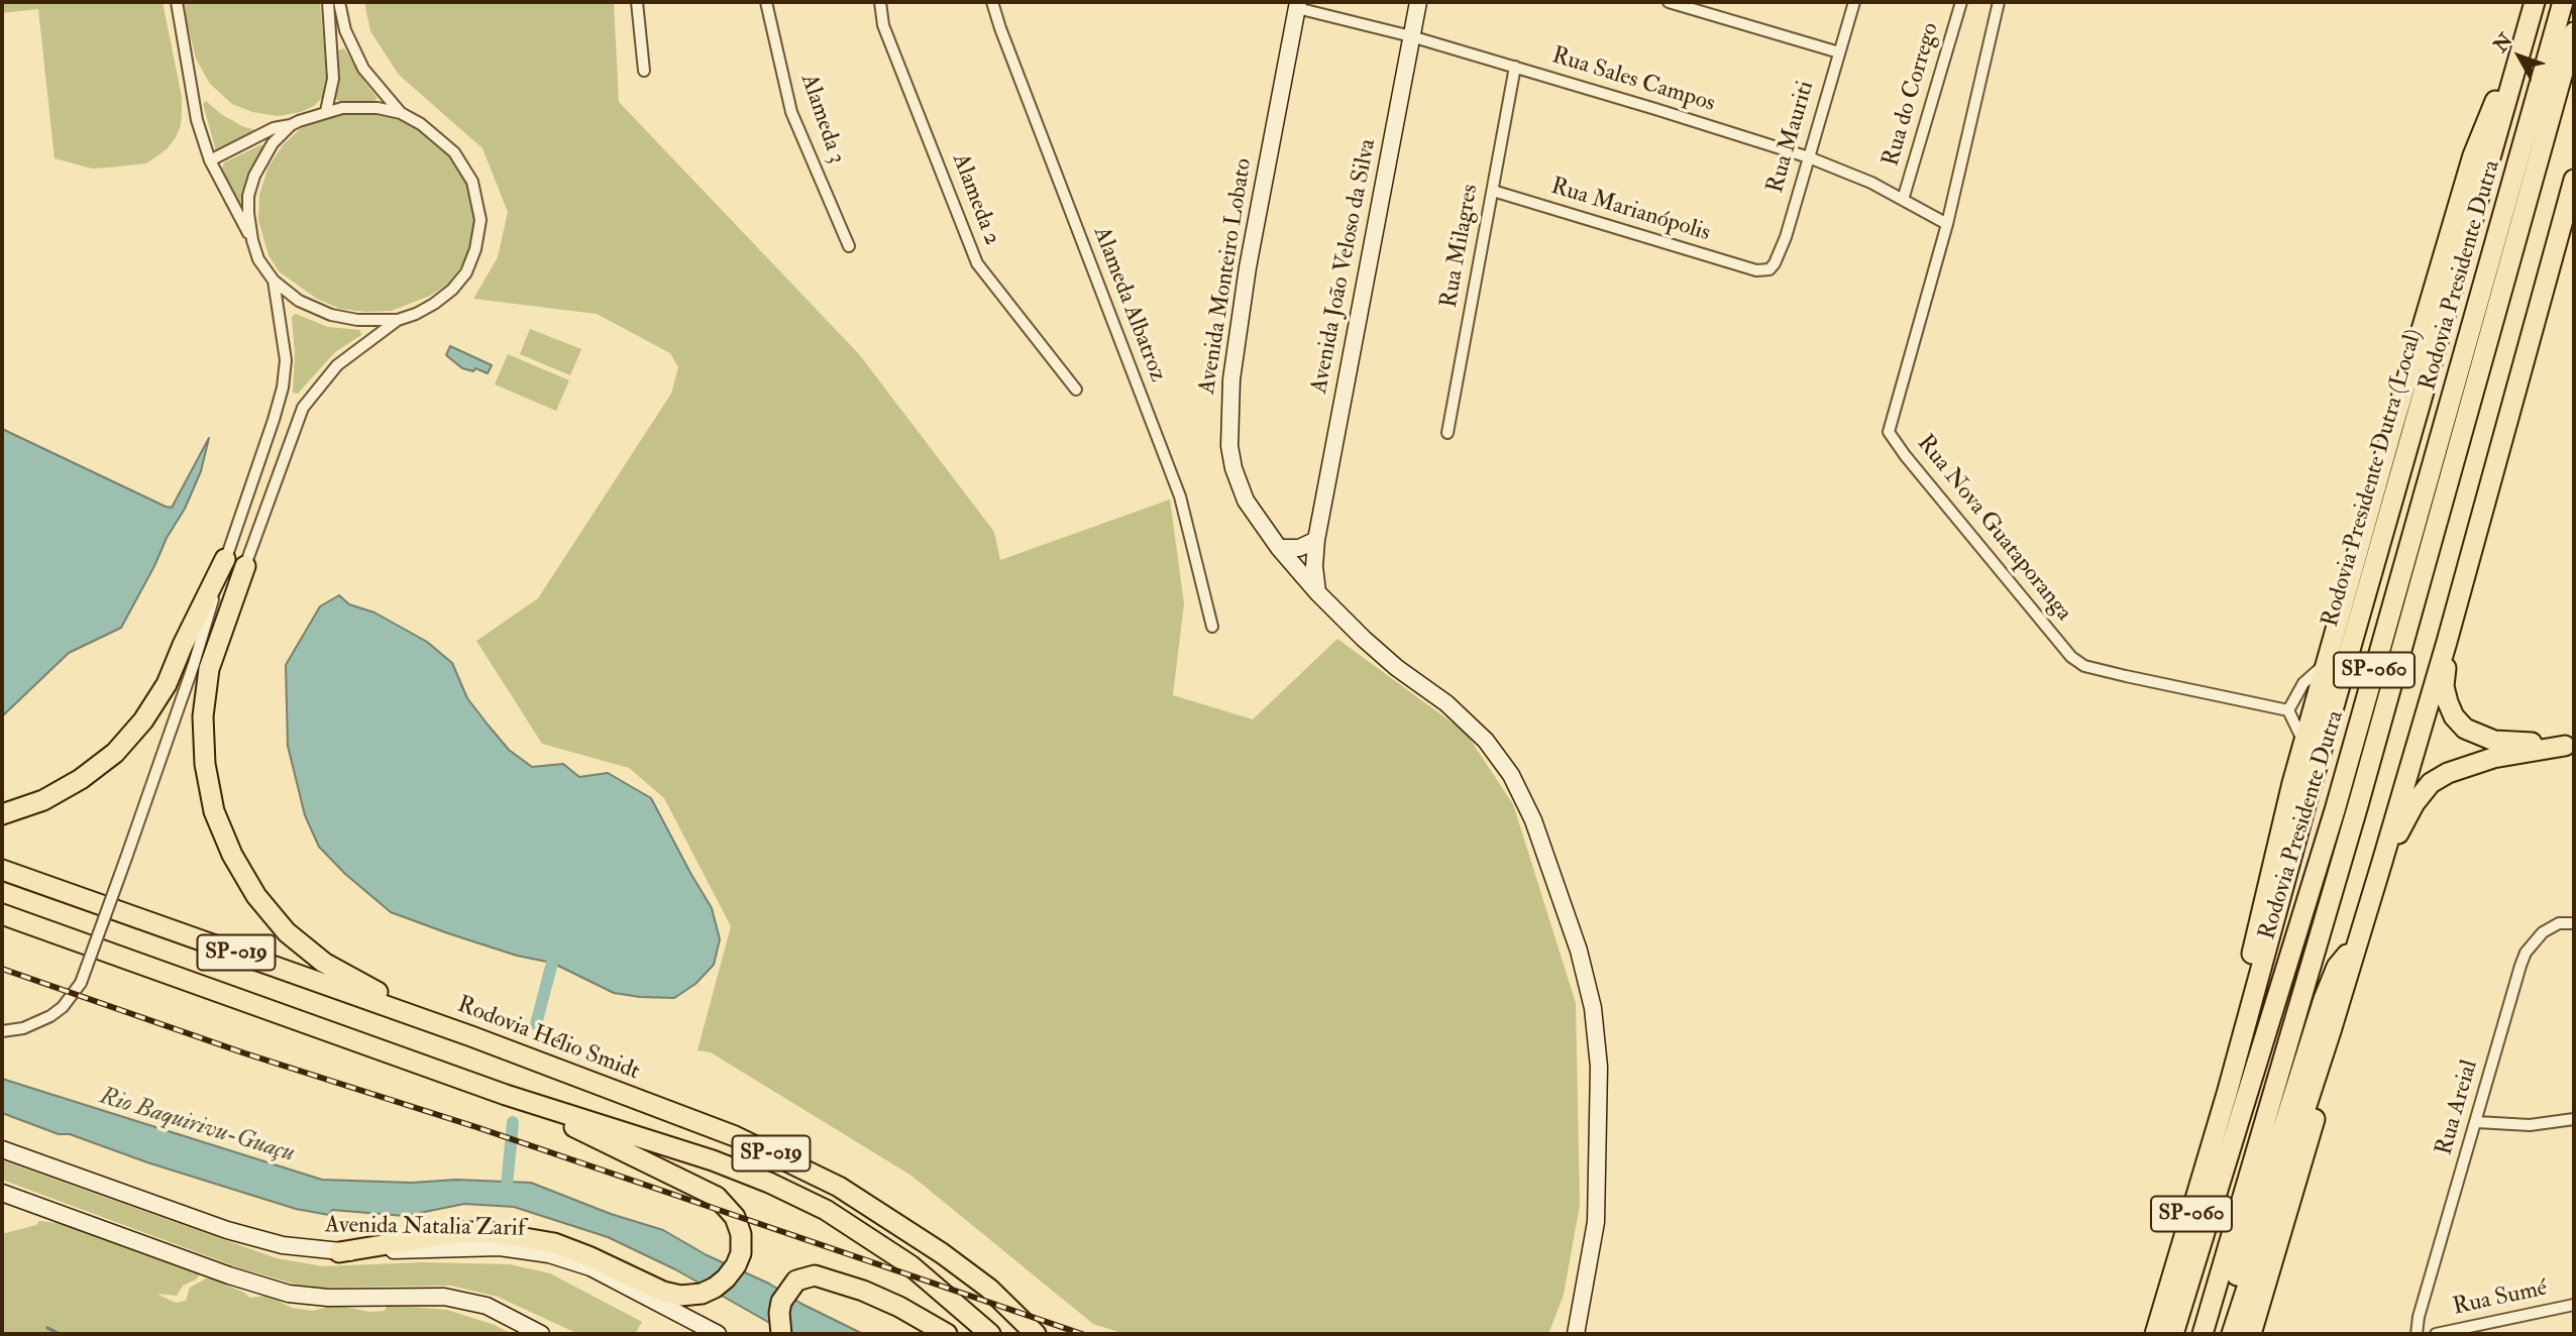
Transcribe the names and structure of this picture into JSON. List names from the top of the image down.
{
  "streets": {
    "highway": [
      "Rodovia Presidente Dutra",
      "Rodovia Presidente Dutra (Local)",
      "SP-060",
      "SP-019",
      "Rodovia Hélio Smidt"
    ],
    "main road": ["Avenida João Veloso da Silva", "Avenida Monteiro Lobato", "Avenida Natalia Zarif"],
    "street": [
      "Rua Sales Campos",
      "Rua do Corrego",
      "Alameda 3",
      "Rua Mauriti",
      "Alameda 2",
      "Rua Marianópolis",
      "Rua Milagres",
      "Alameda Albatroz",
      "Rua Nova Guataporanga",
      "Rua Areial",
      "Rua Sumé"
    ]
  },
  "crossings": [
    ["Rua Sales Campos", "Rua do Corrego"],
    ["Rua Sales Campos", "Rua Mauriti"],
    ["Rua Sales Campos", "Rua Milagres"],
    ["Rua Sales Campos", "Avenida João Veloso da Silva"],
    ["Rua Sales Campos", "Avenida Monteiro Lobato"],
    ["Rua Sales Campos", "Rua Nova Guataporanga"],
    ["Rua Mauriti", "Rua Marianópolis"],
    ["Rua Marianópolis", "Rua Milagres"]
  ],
  "water": ["Rio Baquirivu-Guaçu"],
  "north": "top left"
}
